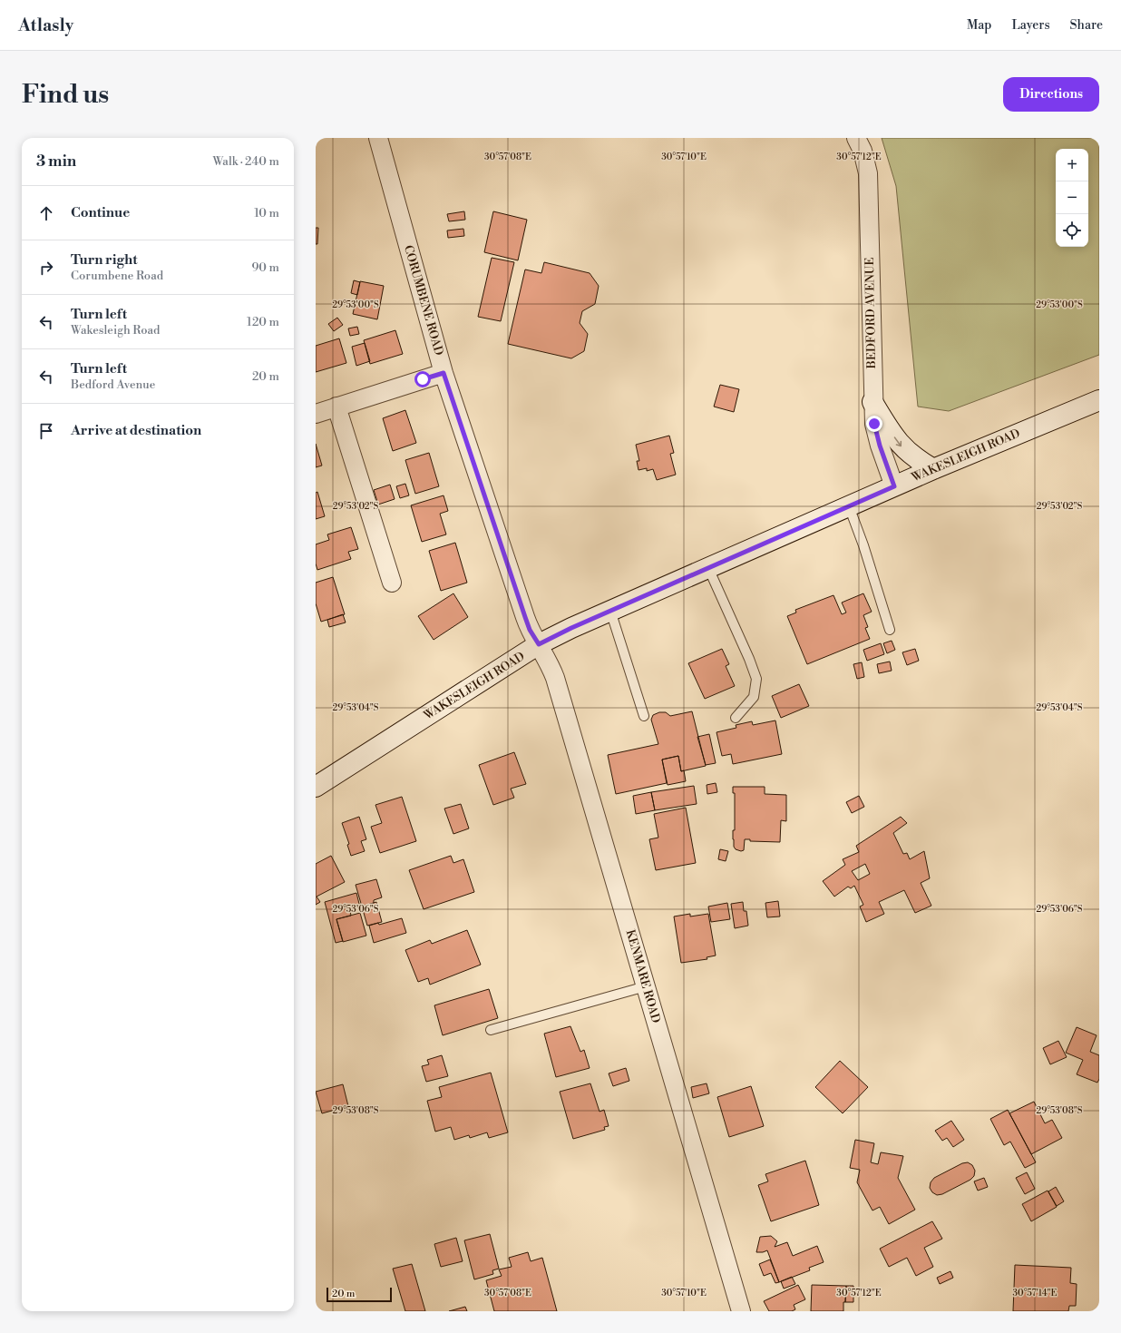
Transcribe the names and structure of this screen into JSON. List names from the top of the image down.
{
  "streets": {
    "main road": ["WAKESLEIGH ROAD"],
    "street": ["CORUMBENE ROAD", "BEDFORD AVENUE", "KENMARE ROAD"]
  },
  "crossings": [
    ["CORUMBENE ROAD", "WAKESLEIGH ROAD"],
    ["CORUMBENE ROAD", "KENMARE ROAD"],
    ["BEDFORD AVENUE", "WAKESLEIGH ROAD"],
    ["WAKESLEIGH ROAD", "KENMARE ROAD"]
  ],
  "scale_bar": "20 m",
  "page": {
    "header": "Atlasly",
    "nav": ["Map", "Layers", "Share"],
    "buttons": "Directions",
    "title": "Find us",
    "heading": ["3 min", "Walk · 240 m"],
    "map_buttons": ["+", "−"],
    "list": [
      ["Continue", "10 m"],
      ["Turn right", "Corumbene Road", "90 m"],
      ["Turn left", "Wakesleigh Road", "120 m"],
      ["Turn left", "Bedford Avenue", "20 m"],
      "Arrive at destination"
    ],
    "scale": "20 m"
  },
  "coordinates": [
    "30°57'08\"E",
    "30°57'10\"E",
    "30°57'12\"E",
    "29°53'00\"S",
    "29°53'02\"S",
    "29°53'04\"S",
    "29°53'06\"S",
    "29°53'08\"S",
    "30°57'14\"E"
  ]
}
